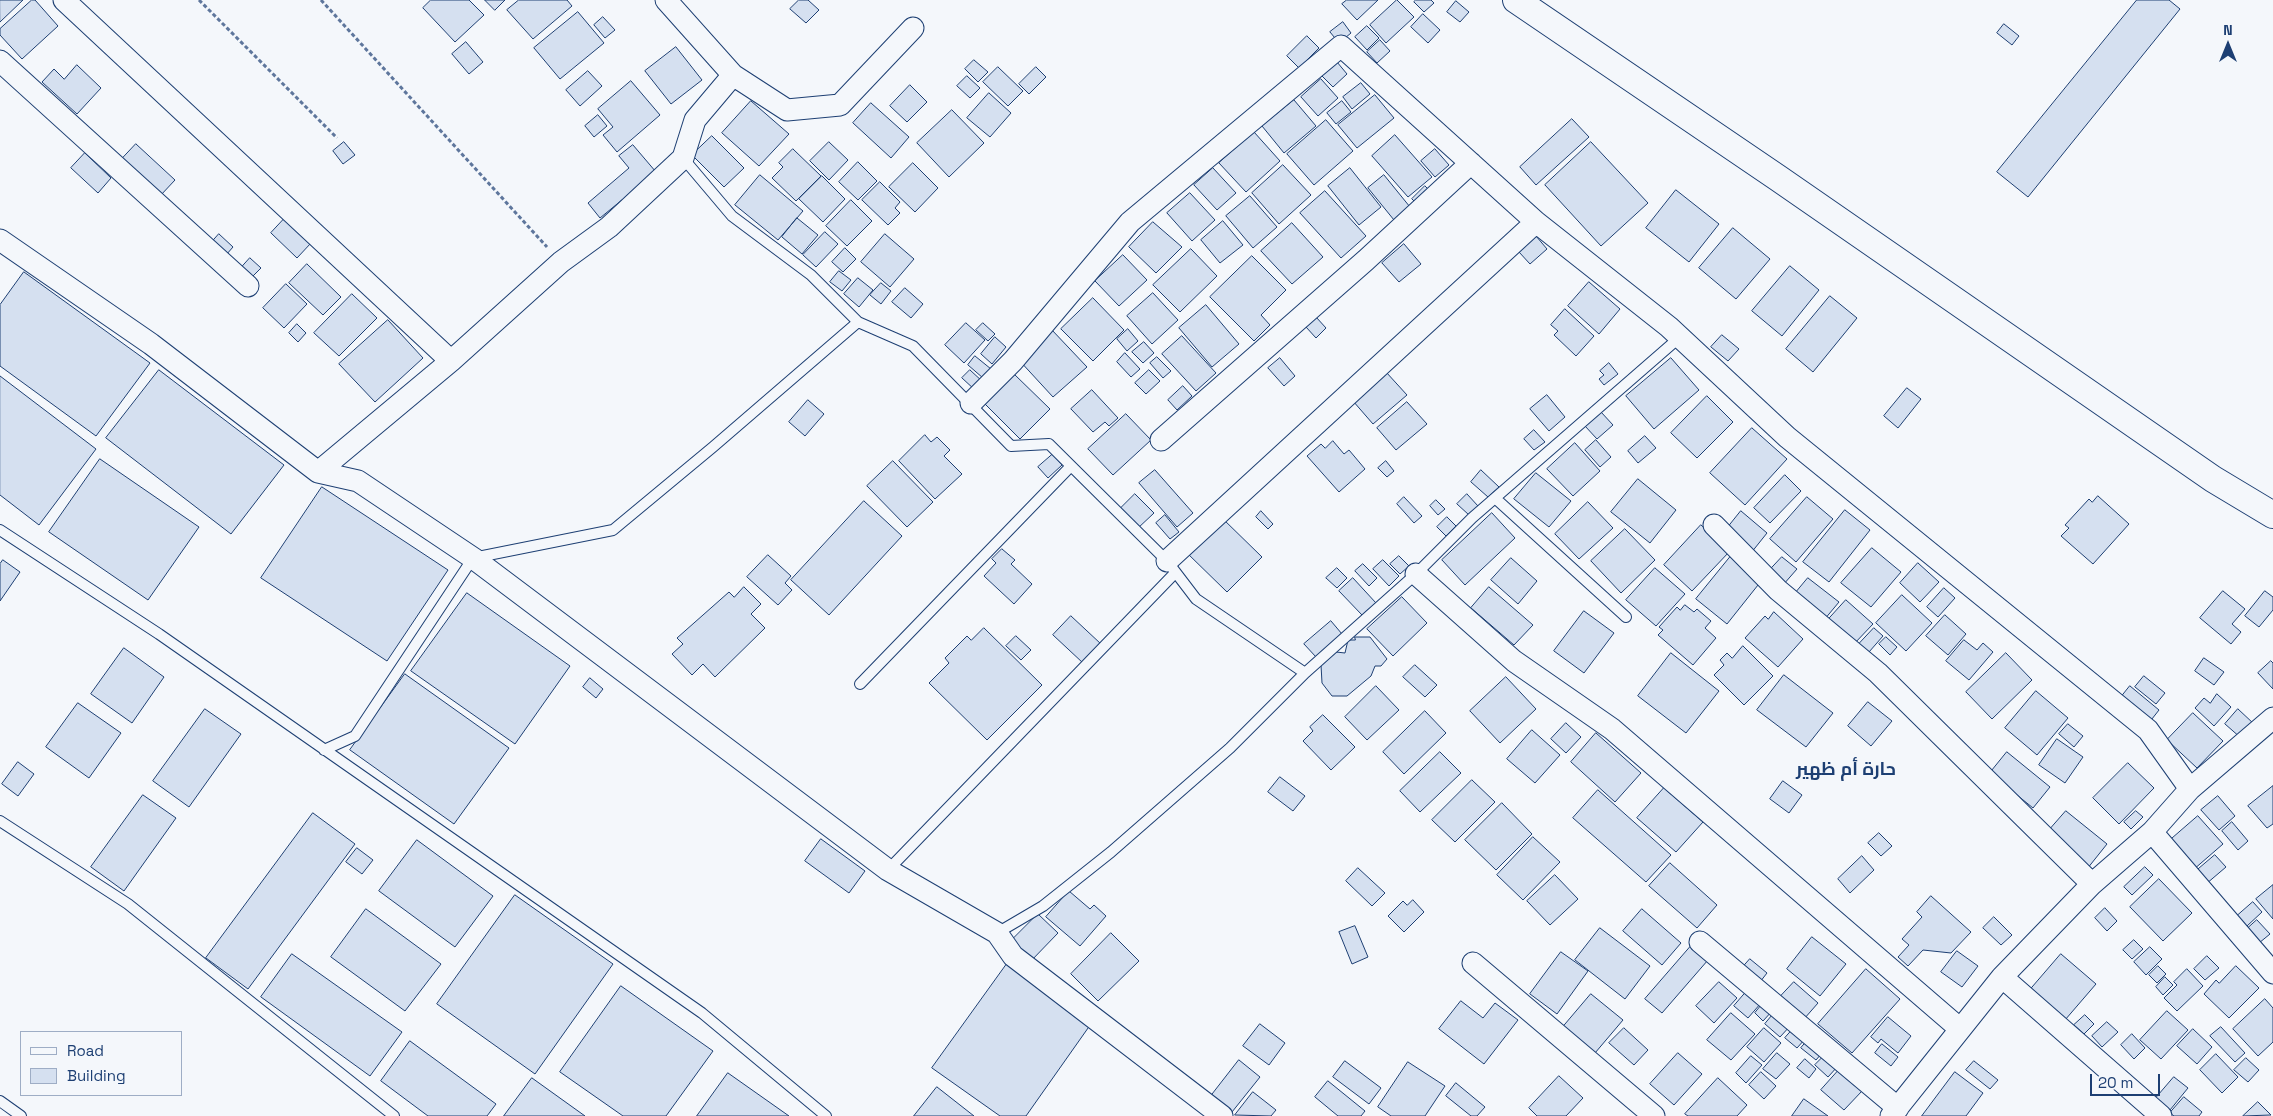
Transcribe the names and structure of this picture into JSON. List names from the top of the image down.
{
  "districts": ["حارة أم ظهير"],
  "legend": ["Road", "Building"],
  "scale_bar": "20 m",
  "north": "top"
}
